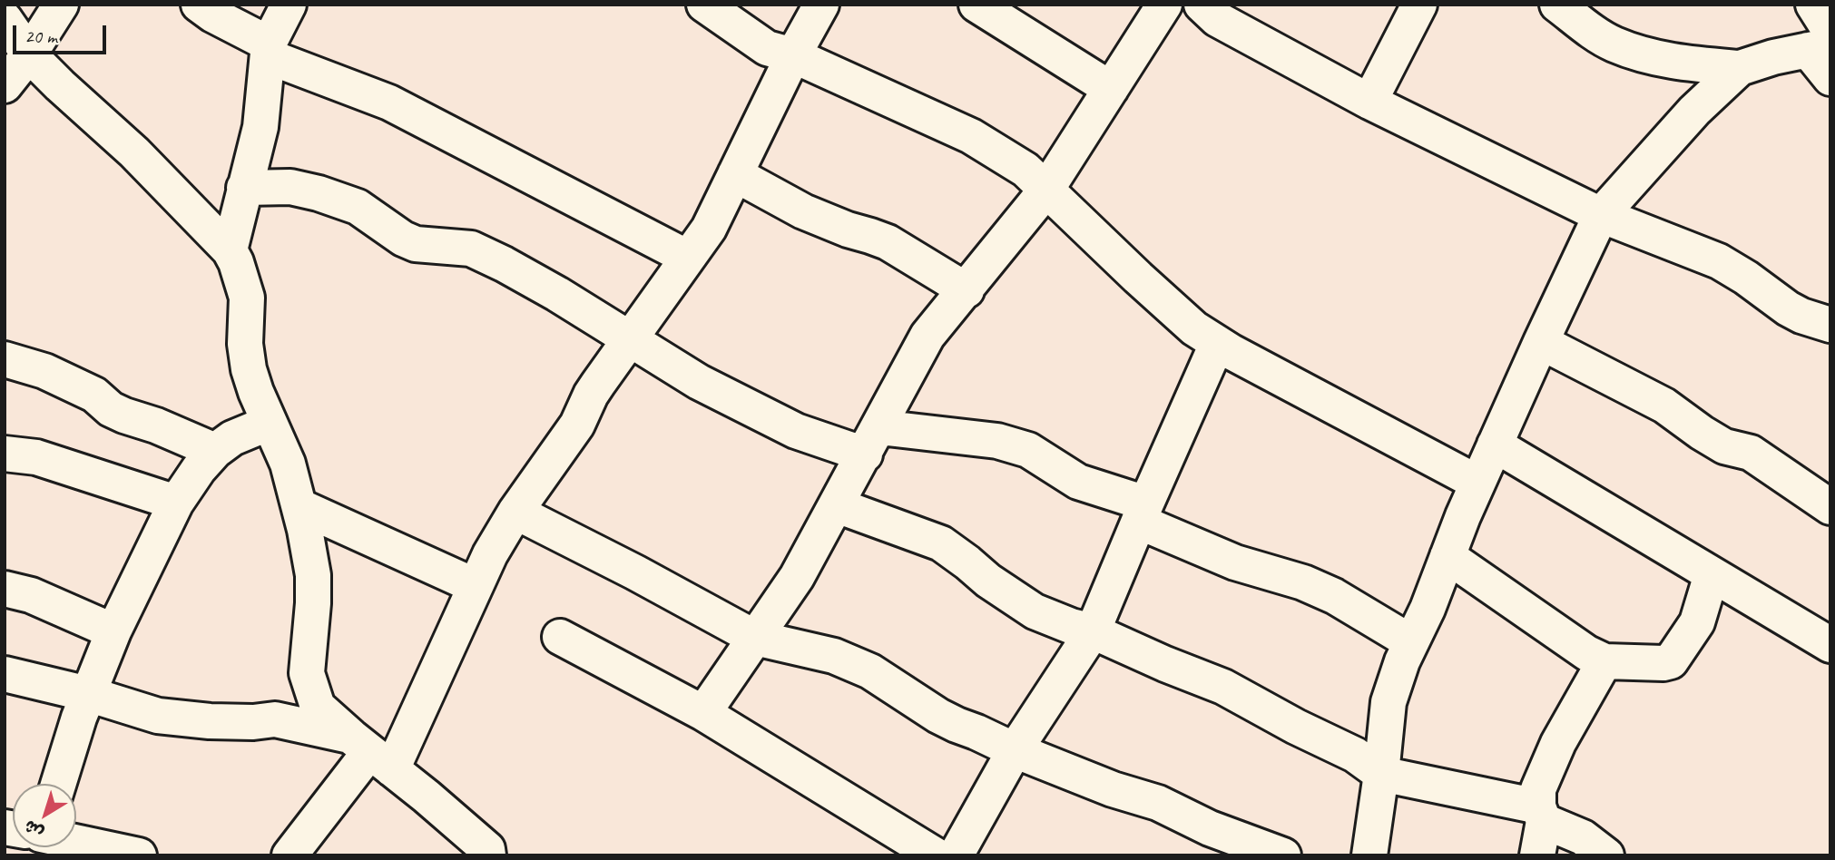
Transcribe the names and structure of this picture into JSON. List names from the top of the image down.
{
  "scale_bar": "20 m",
  "north": "bottom left"
}
